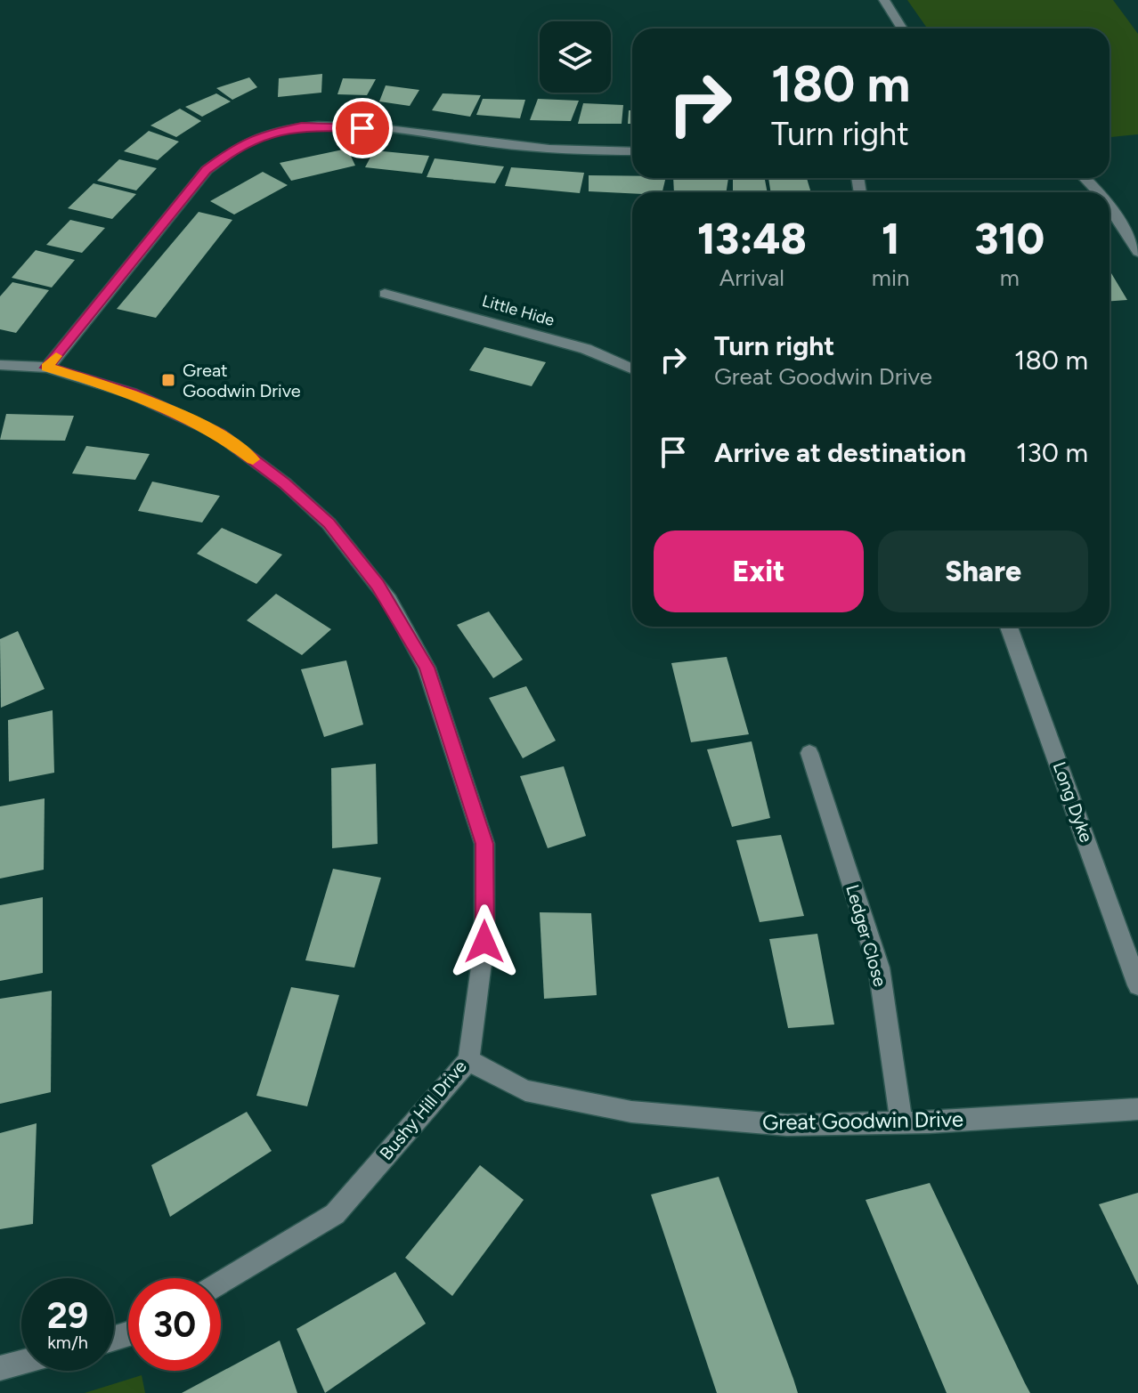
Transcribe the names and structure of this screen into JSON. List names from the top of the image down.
{
  "streets": {
    "street": [
      "Little Hide",
      "Long Dyke",
      "Ledger Close",
      "Bushy Hill Drive",
      "Great Goodwin Drive"
    ]
  },
  "crossings": [
    ["Ledger Close", "Great Goodwin Drive"],
    ["Bushy Hill Drive", "Great Goodwin Drive"]
  ],
  "places": {
    "transit": ["Great Goodwin Drive"]
  },
  "page": {
    "turn": ["180 m", "Turn right"],
    "eta": [
      "13:48",
      "Arrival",
      "1",
      "min",
      "310",
      "m"
    ],
    "list": [
      {
        "name": "Turn right",
        "note": "Great Goodwin Drive",
        "value": "180 m"
      },
      {
        "name": "Arrive at destination",
        "value": "130 m"
      }
    ],
    "buttons": ["Exit", "Share"],
    "speed": "29 km/h",
    "limit": "30"
  }
}
